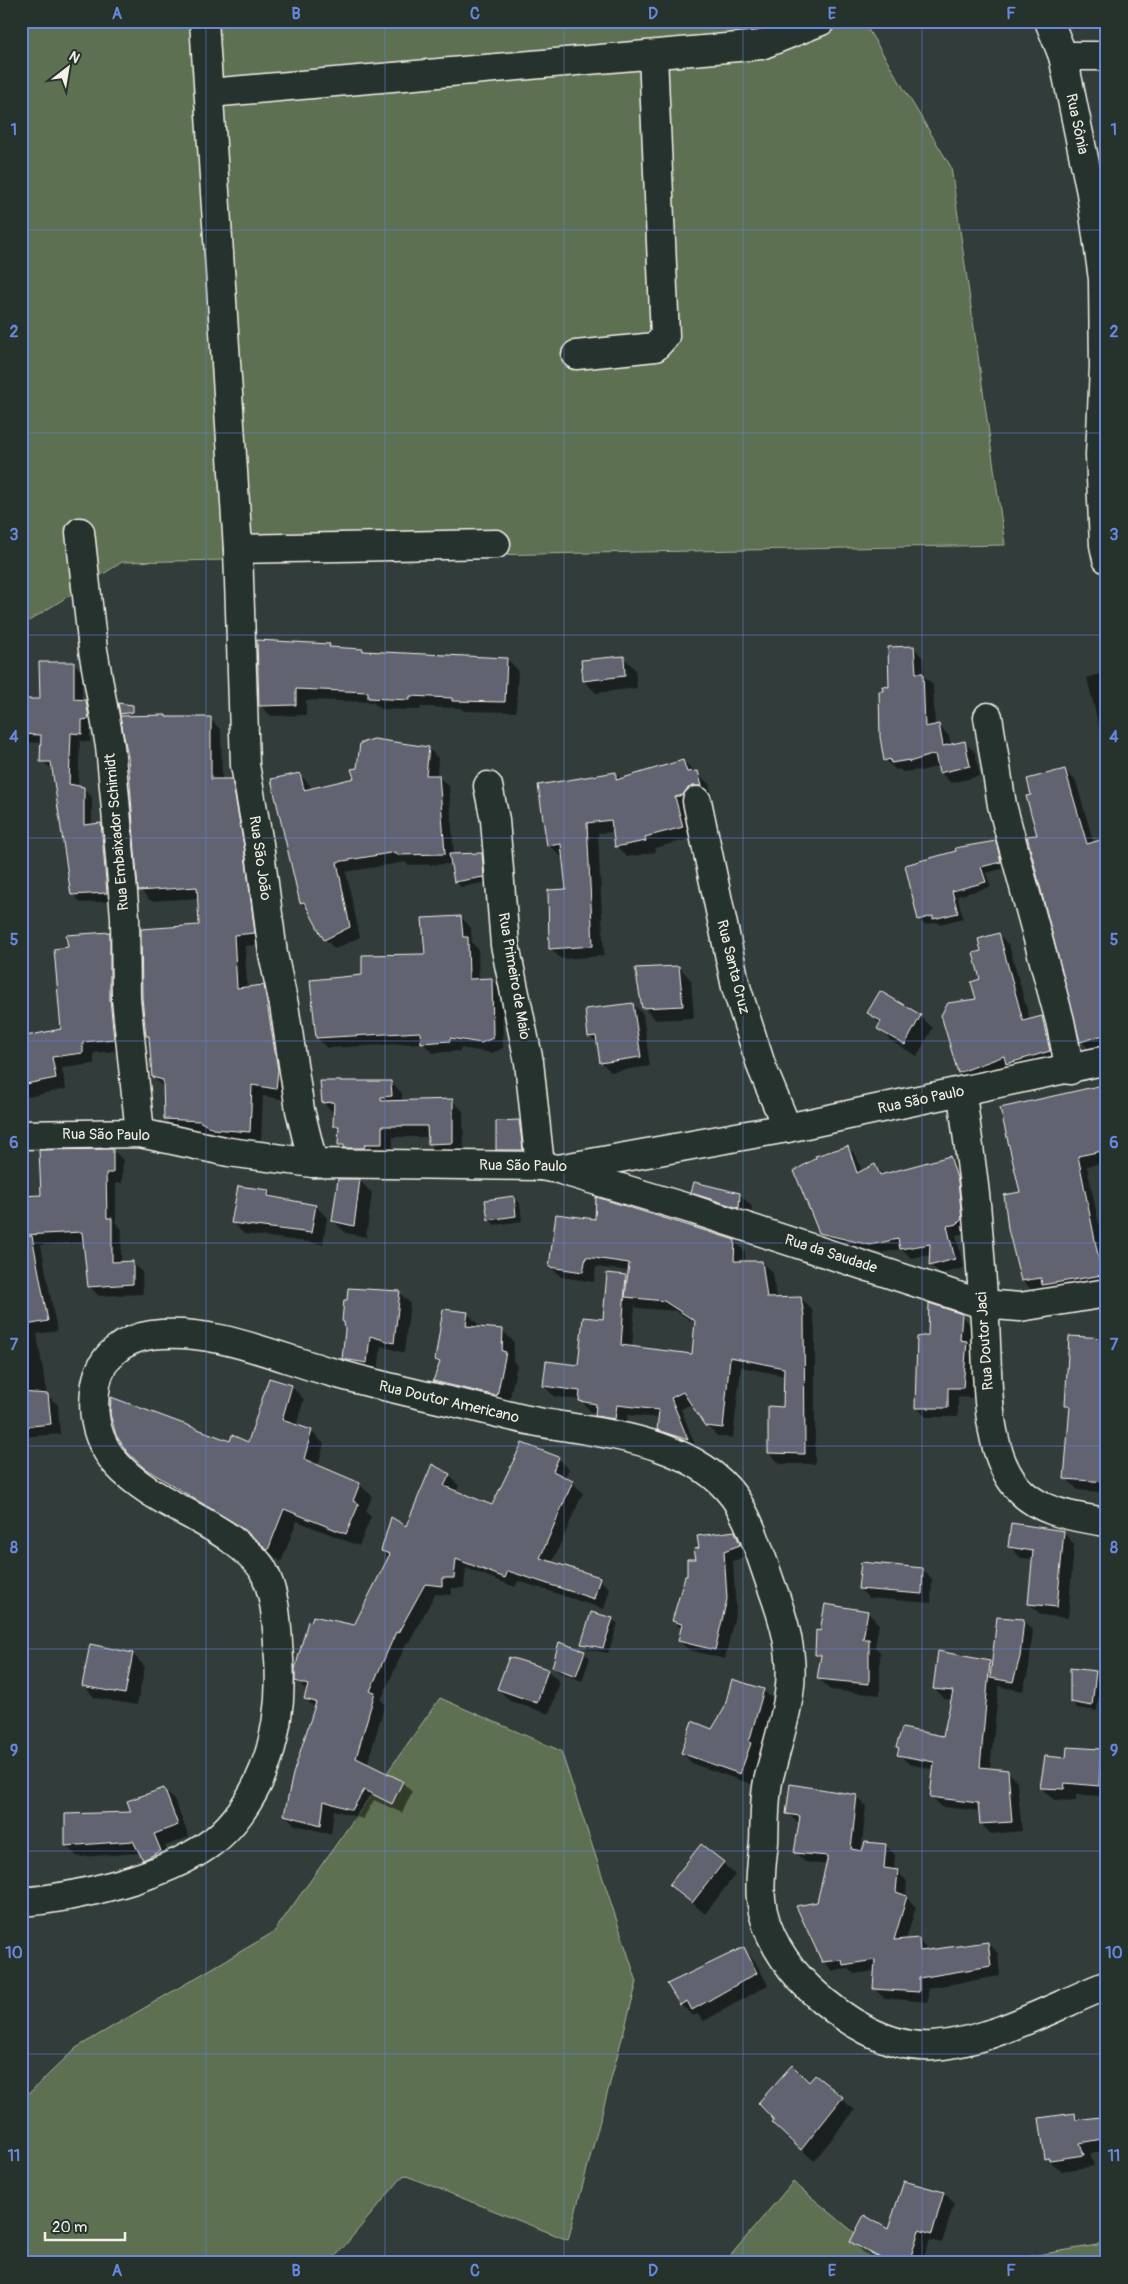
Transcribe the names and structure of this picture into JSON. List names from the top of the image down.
{
  "streets": {
    "street": [
      "Rua Sônia",
      "Rua Embaixador Schimidt",
      "Rua São João",
      "Rua Santa Cruz",
      "Rua Primeiro de Maio",
      "Rua São Paulo",
      "Rua da Saudade",
      "Rua Doutor Jaci",
      "Rua Doutor Americano"
    ]
  },
  "crossings": [
    ["Rua Embaixador Schimidt", "Rua São Paulo"],
    ["Rua São João", "Rua São Paulo"],
    ["Rua Santa Cruz", "Rua São Paulo"],
    ["Rua Primeiro de Maio", "Rua São Paulo"],
    ["Rua Primeiro de Maio", "Rua da Saudade"],
    ["Rua São Paulo", "Rua da Saudade"],
    ["Rua São Paulo", "Rua Doutor Jaci"],
    ["Rua da Saudade", "Rua Doutor Jaci"]
  ],
  "scale_bar": "20 m",
  "north": "top right",
  "grid": {
    "columns": [
      "A",
      "B",
      "C",
      "D",
      "E",
      "F"
    ],
    "rows": [
      "1",
      "2",
      "3",
      "4",
      "5",
      "6",
      "7",
      "8",
      "9",
      "10",
      "11"
    ]
  }
}
